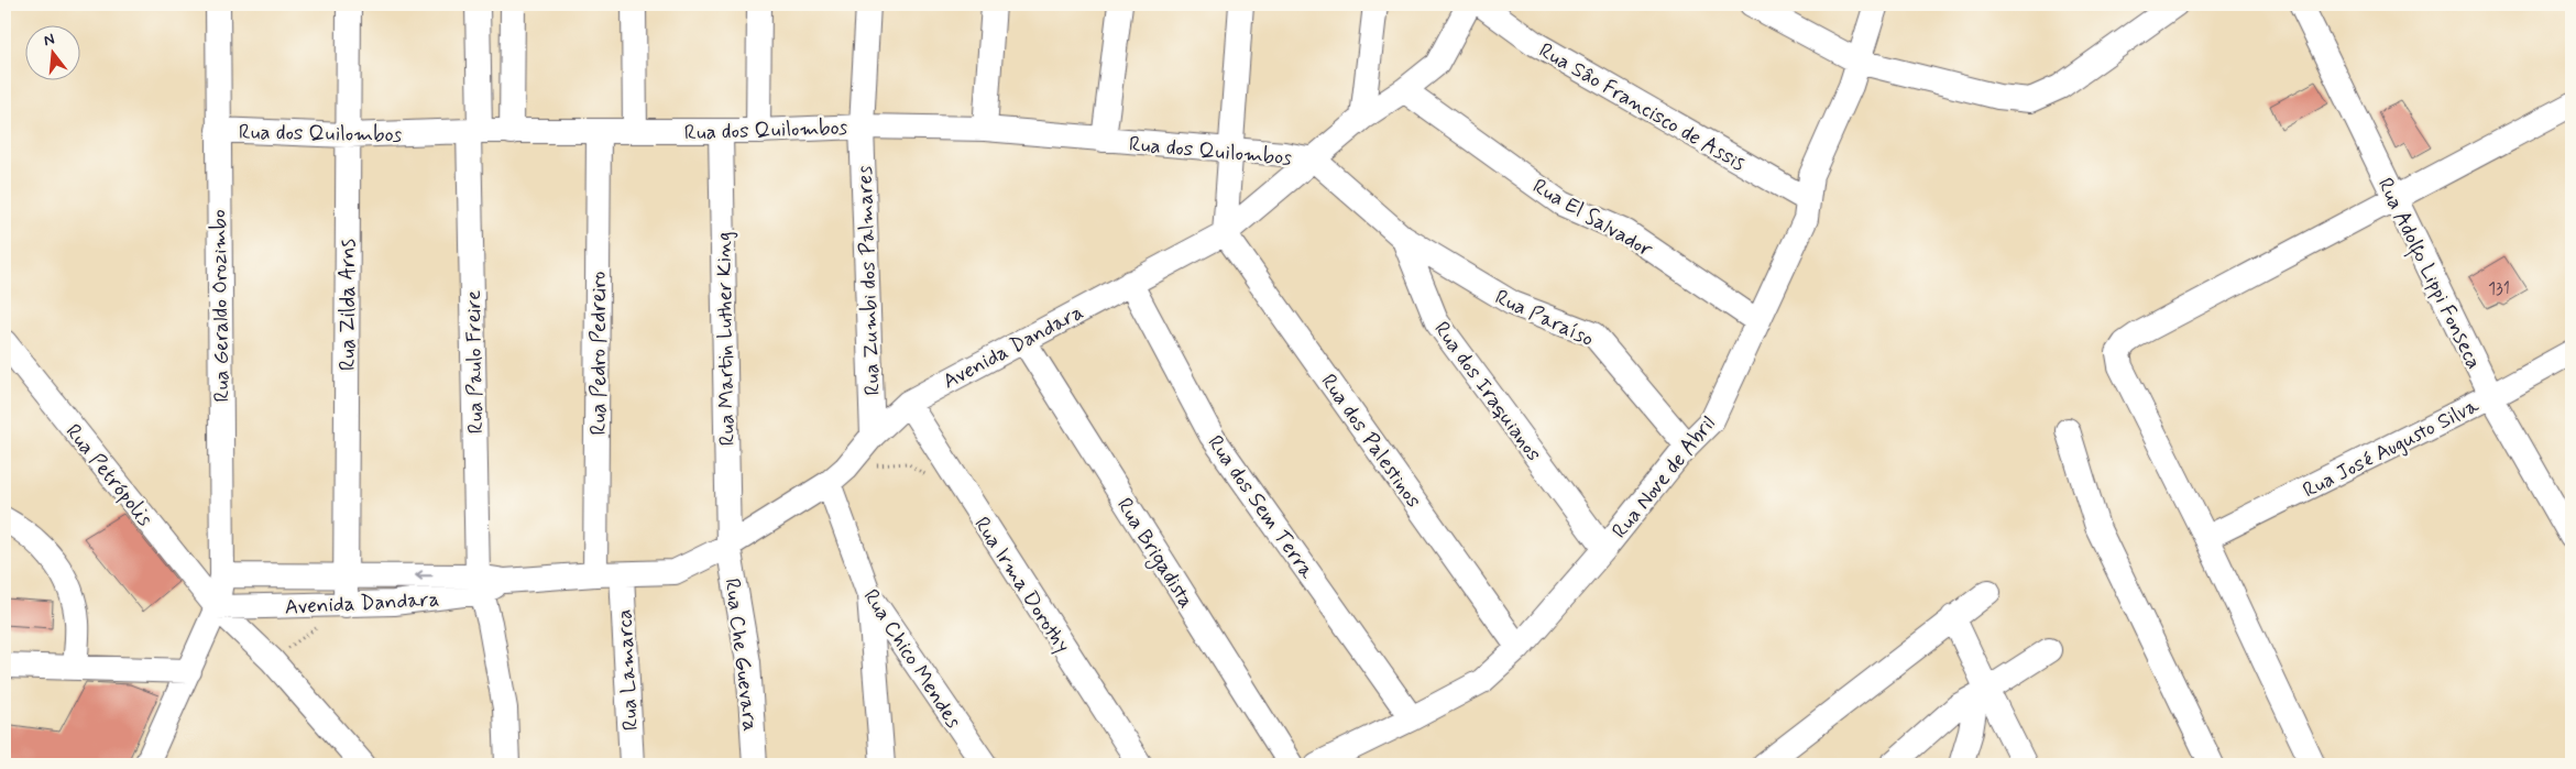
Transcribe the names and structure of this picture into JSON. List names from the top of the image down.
{
  "streets": {
    "street": [
      "Rua Sâo Francisco de Assis",
      "Rua dos Quilombos",
      "Rua El Salvador",
      "Rua Adolfo Lippi Fonseca",
      "Rua Zumbi dos Palmares",
      "Rua Zilda Arns",
      "Rua Geraldo Orozimbo",
      "Rua Paraíso",
      "Rua Martin Luther King",
      "Avenida Dandara",
      "Rua Pedro Pedreiro",
      "Rua Paulo Freire",
      "Rua dos Iraquianos",
      "Rua dos Palestinos",
      "Rua José Augusto Silva",
      "Rua Petrópolis",
      "Rua Nove de Abril",
      "Rua dos Sem Terra",
      "Rua Brigadista",
      "Rua Irma Dorothy",
      "Rua Che Guevara",
      "Rua Chico Mendes",
      "Rua Lamarca"
    ]
  },
  "crossings": [
    ["Rua Sâo Francisco de Assis", "Rua Nove de Abril"],
    ["Rua dos Quilombos", "Rua Zumbi dos Palmares"],
    ["Rua dos Quilombos", "Rua Zilda Arns"],
    ["Rua dos Quilombos", "Rua Geraldo Orozimbo"],
    ["Rua dos Quilombos", "Rua Martin Luther King"],
    ["Rua dos Quilombos", "Avenida Dandara"],
    ["Rua dos Quilombos", "Rua Pedro Pedreiro"],
    ["Rua dos Quilombos", "Rua Paulo Freire"],
    ["Rua dos Quilombos", "Rua dos Iraquianos"],
    ["Rua El Salvador", "Avenida Dandara"],
    ["Rua El Salvador", "Rua Nove de Abril"],
    ["Rua Adolfo Lippi Fonseca", "Rua José Augusto Silva"],
    ["Rua Zumbi dos Palmares", "Avenida Dandara"],
    ["Rua Zilda Arns", "Avenida Dandara"],
    ["Rua Geraldo Orozimbo", "Avenida Dandara"],
    ["Rua Geraldo Orozimbo", "Rua Petrópolis"],
    ["Rua Paraíso", "Rua dos Iraquianos"],
    ["Rua Paraíso", "Rua Nove de Abril"],
    ["Rua Martin Luther King", "Avenida Dandara"],
    ["Rua Martin Luther King", "Rua Che Guevara"],
    ["Avenida Dandara", "Rua Pedro Pedreiro"],
    ["Avenida Dandara", "Rua Paulo Freire"],
    ["Avenida Dandara", "Rua dos Iraquianos"],
    ["Avenida Dandara", "Rua dos Palestinos"],
    ["Avenida Dandara", "Rua Petrópolis"],
    ["Avenida Dandara", "Rua dos Sem Terra"],
    ["Avenida Dandara", "Rua Brigadista"],
    ["Avenida Dandara", "Rua Irma Dorothy"],
    ["Avenida Dandara", "Rua Che Guevara"],
    ["Avenida Dandara", "Rua Chico Mendes"],
    ["Avenida Dandara", "Rua Lamarca"],
    ["Rua dos Iraquianos", "Rua Nove de Abril"],
    ["Rua dos Palestinos", "Rua Nove de Abril"],
    ["Rua Nove de Abril", "Rua dos Sem Terra"]
  ],
  "house_numbers": ["131"],
  "north": "top"
}
